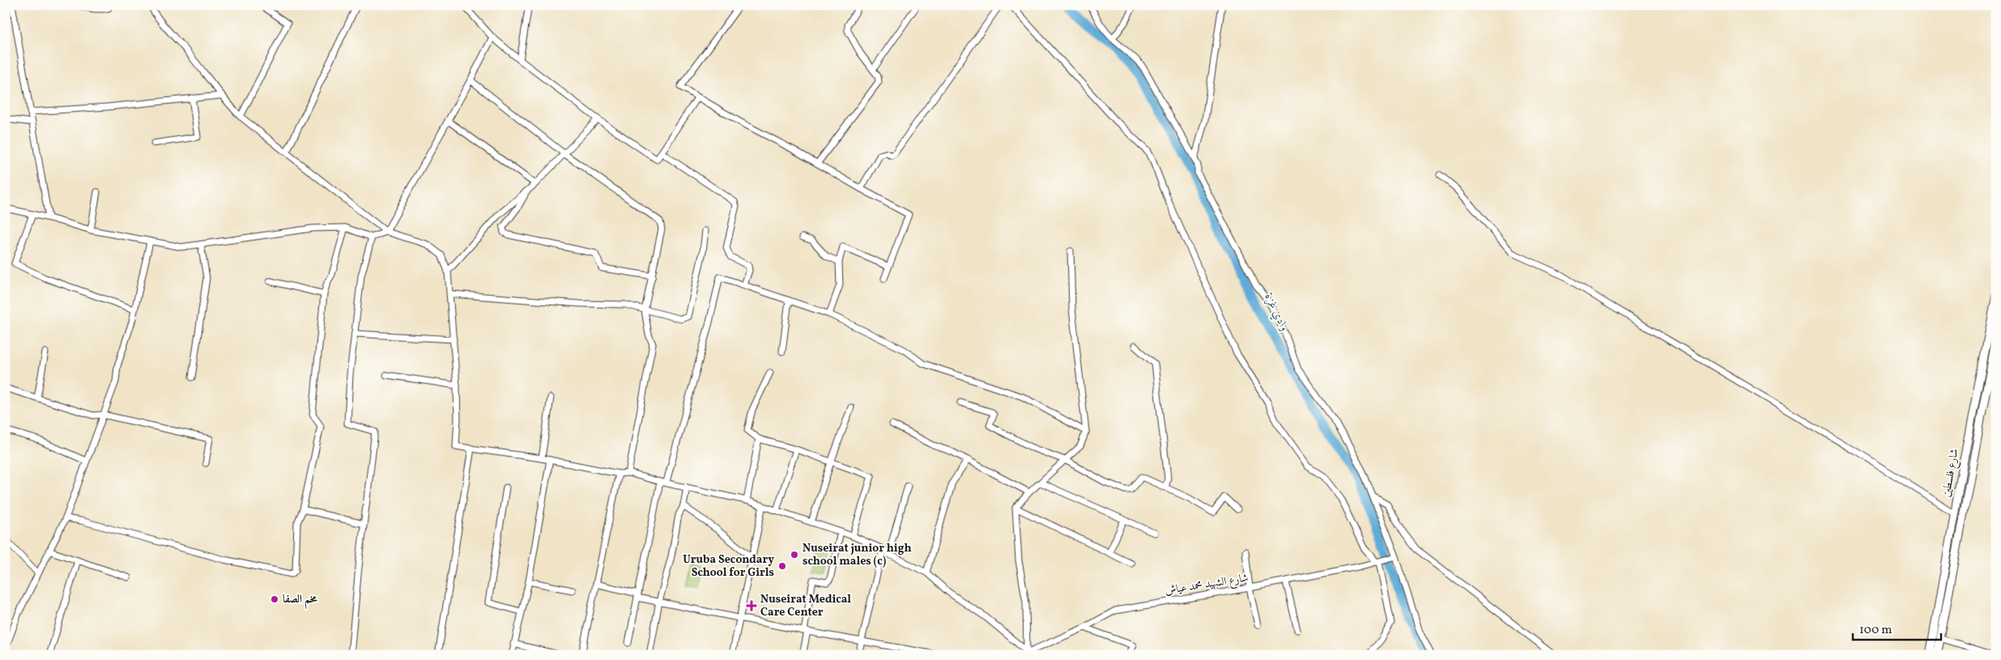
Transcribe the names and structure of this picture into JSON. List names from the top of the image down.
{
  "streets": {
    "street": ["شارع فلسطين", "شارع الشهيد محمد عياش"]
  },
  "water": ["وادي غزة"],
  "places": {
    "other": ["Nuseirat junior high school males (c)", "Uruba Secondary School for Girls", "مخم الصفا"],
    "health": ["Nuseirat Medical Care Center"]
  },
  "scale_bar": "100 m"
}
